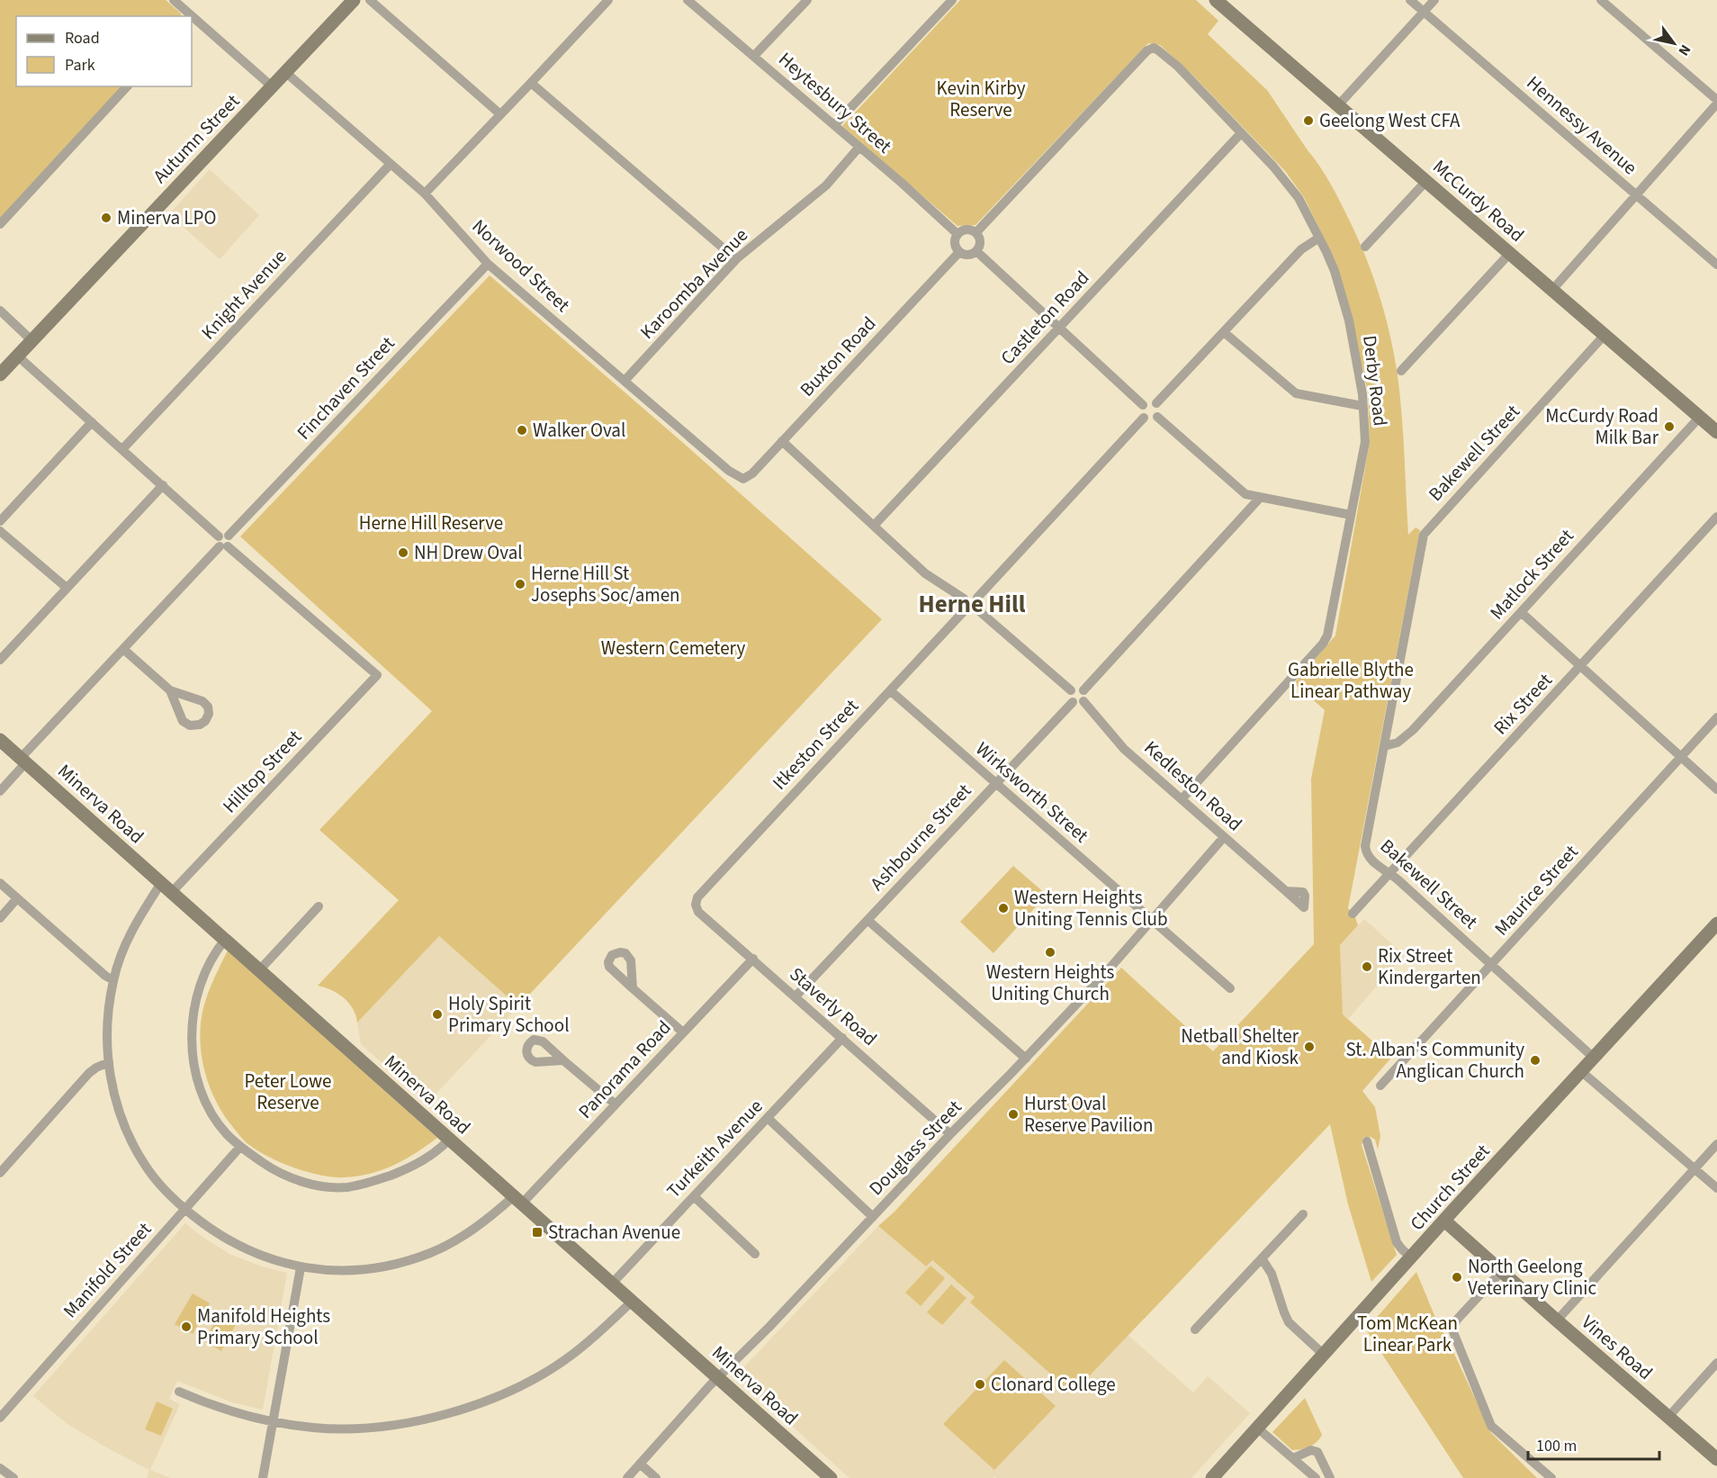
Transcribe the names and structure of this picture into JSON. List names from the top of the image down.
{
  "streets": {
    "street": [
      "Heytesbury Street",
      "Hennessy Avenue",
      "Autumn Street",
      "McCurdy Road",
      "Norwood Street",
      "Karoomba Avenue",
      "Knight Avenue",
      "Castleton Road",
      "Buxton Road",
      "Derby Road",
      "Finchaven Street",
      "Bakewell Street",
      "Matlock Street",
      "Rix Street",
      "Itkeston Street",
      "Hilltop Street",
      "Kedleston Road",
      "Wirksworth Street",
      "Minerva Road",
      "Ashbourne Street",
      "Maurice Street",
      "Staverly Road",
      "Panorama Road",
      "Douglass Street",
      "Turkeith Avenue",
      "Church Street",
      "Manifold Street",
      "Vines Road"
    ]
  },
  "crossings": [
    ["Heytesbury Street", "Karoomba Avenue"],
    ["Heytesbury Street", "Buxton Road"],
    ["Heytesbury Street", "Derby Road"],
    ["Autumn Street", "Norwood Street"],
    ["McCurdy Road", "Bakewell Street"],
    ["McCurdy Road", "Matlock Street"],
    ["Norwood Street", "Karoomba Avenue"],
    ["Norwood Street", "Knight Avenue"],
    ["Norwood Street", "Buxton Road"],
    ["Norwood Street", "Finchaven Street"],
    ["Castleton Road", "Derby Road"],
    ["Buxton Road", "Derby Road"],
    ["Derby Road", "Kedleston Road"],
    ["Finchaven Street", "Hilltop Street"],
    ["Finchaven Street", "Minerva Road"],
    ["Bakewell Street", "Matlock Street"],
    ["Bakewell Street", "Rix Street"],
    ["Bakewell Street", "Maurice Street"],
    ["Bakewell Street", "Church Street"],
    ["Itkeston Street", "Wirksworth Street"],
    ["Itkeston Street", "Staverly Road"],
    ["Hilltop Street", "Minerva Road"],
    ["Kedleston Road", "Ashbourne Street"],
    ["Kedleston Road", "Douglass Street"],
    ["Wirksworth Street", "Ashbourne Street"],
    ["Wirksworth Street", "Douglass Street"],
    ["Minerva Road", "Panorama Road"],
    ["Minerva Road", "Douglass Street"],
    ["Minerva Road", "Turkeith Avenue"],
    ["Ashbourne Street", "Staverly Road"],
    ["Staverly Road", "Panorama Road"],
    ["Staverly Road", "Douglass Street"],
    ["Staverly Road", "Turkeith Avenue"],
    ["Church Street", "Vines Road"]
  ],
  "districts": ["Herne Hill"],
  "parks": [
    "Kevin Kirby Reserve",
    "Herne Hill Reserve",
    "Western Cemetery",
    "Gabrielle Blythe Linear Pathway",
    "Peter Lowe Reserve",
    "Tom McKean Linear Park"
  ],
  "places": {
    "other": [
      "Geelong West CFA",
      "Minerva LPO",
      "McCurdy Road Milk Bar",
      "Walker Oval",
      "NH Drew Oval",
      "Herne Hill St Josephs Soc/amen",
      "Western Heights Uniting Tennis Club",
      "Western Heights Uniting Church",
      "Rix Street Kindergarten",
      "Holy Spirit Primary School",
      "Netball Shelter and Kiosk",
      "St. Alban's Community Anglican Church",
      "Hurst Oval Reserve Pavilion",
      "North Geelong Veterinary Clinic",
      "Manifold Heights Primary School",
      "Clonard College"
    ],
    "transit": ["Strachan Avenue"]
  },
  "legend": ["Road", "Park"],
  "scale_bar": "100 m",
  "north": "bottom right"
}
